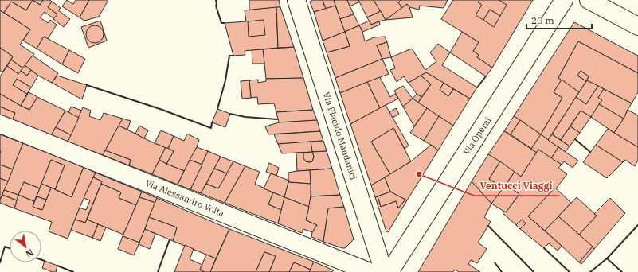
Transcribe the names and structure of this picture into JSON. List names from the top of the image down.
{
  "streets": {
    "street": ["Via Placido Mandanici", "Via Operai", "Via Alessandro Volta"]
  },
  "places": ["Ventucci Viaggi"],
  "scale_bar": "20 m",
  "north": "bottom right"
}
